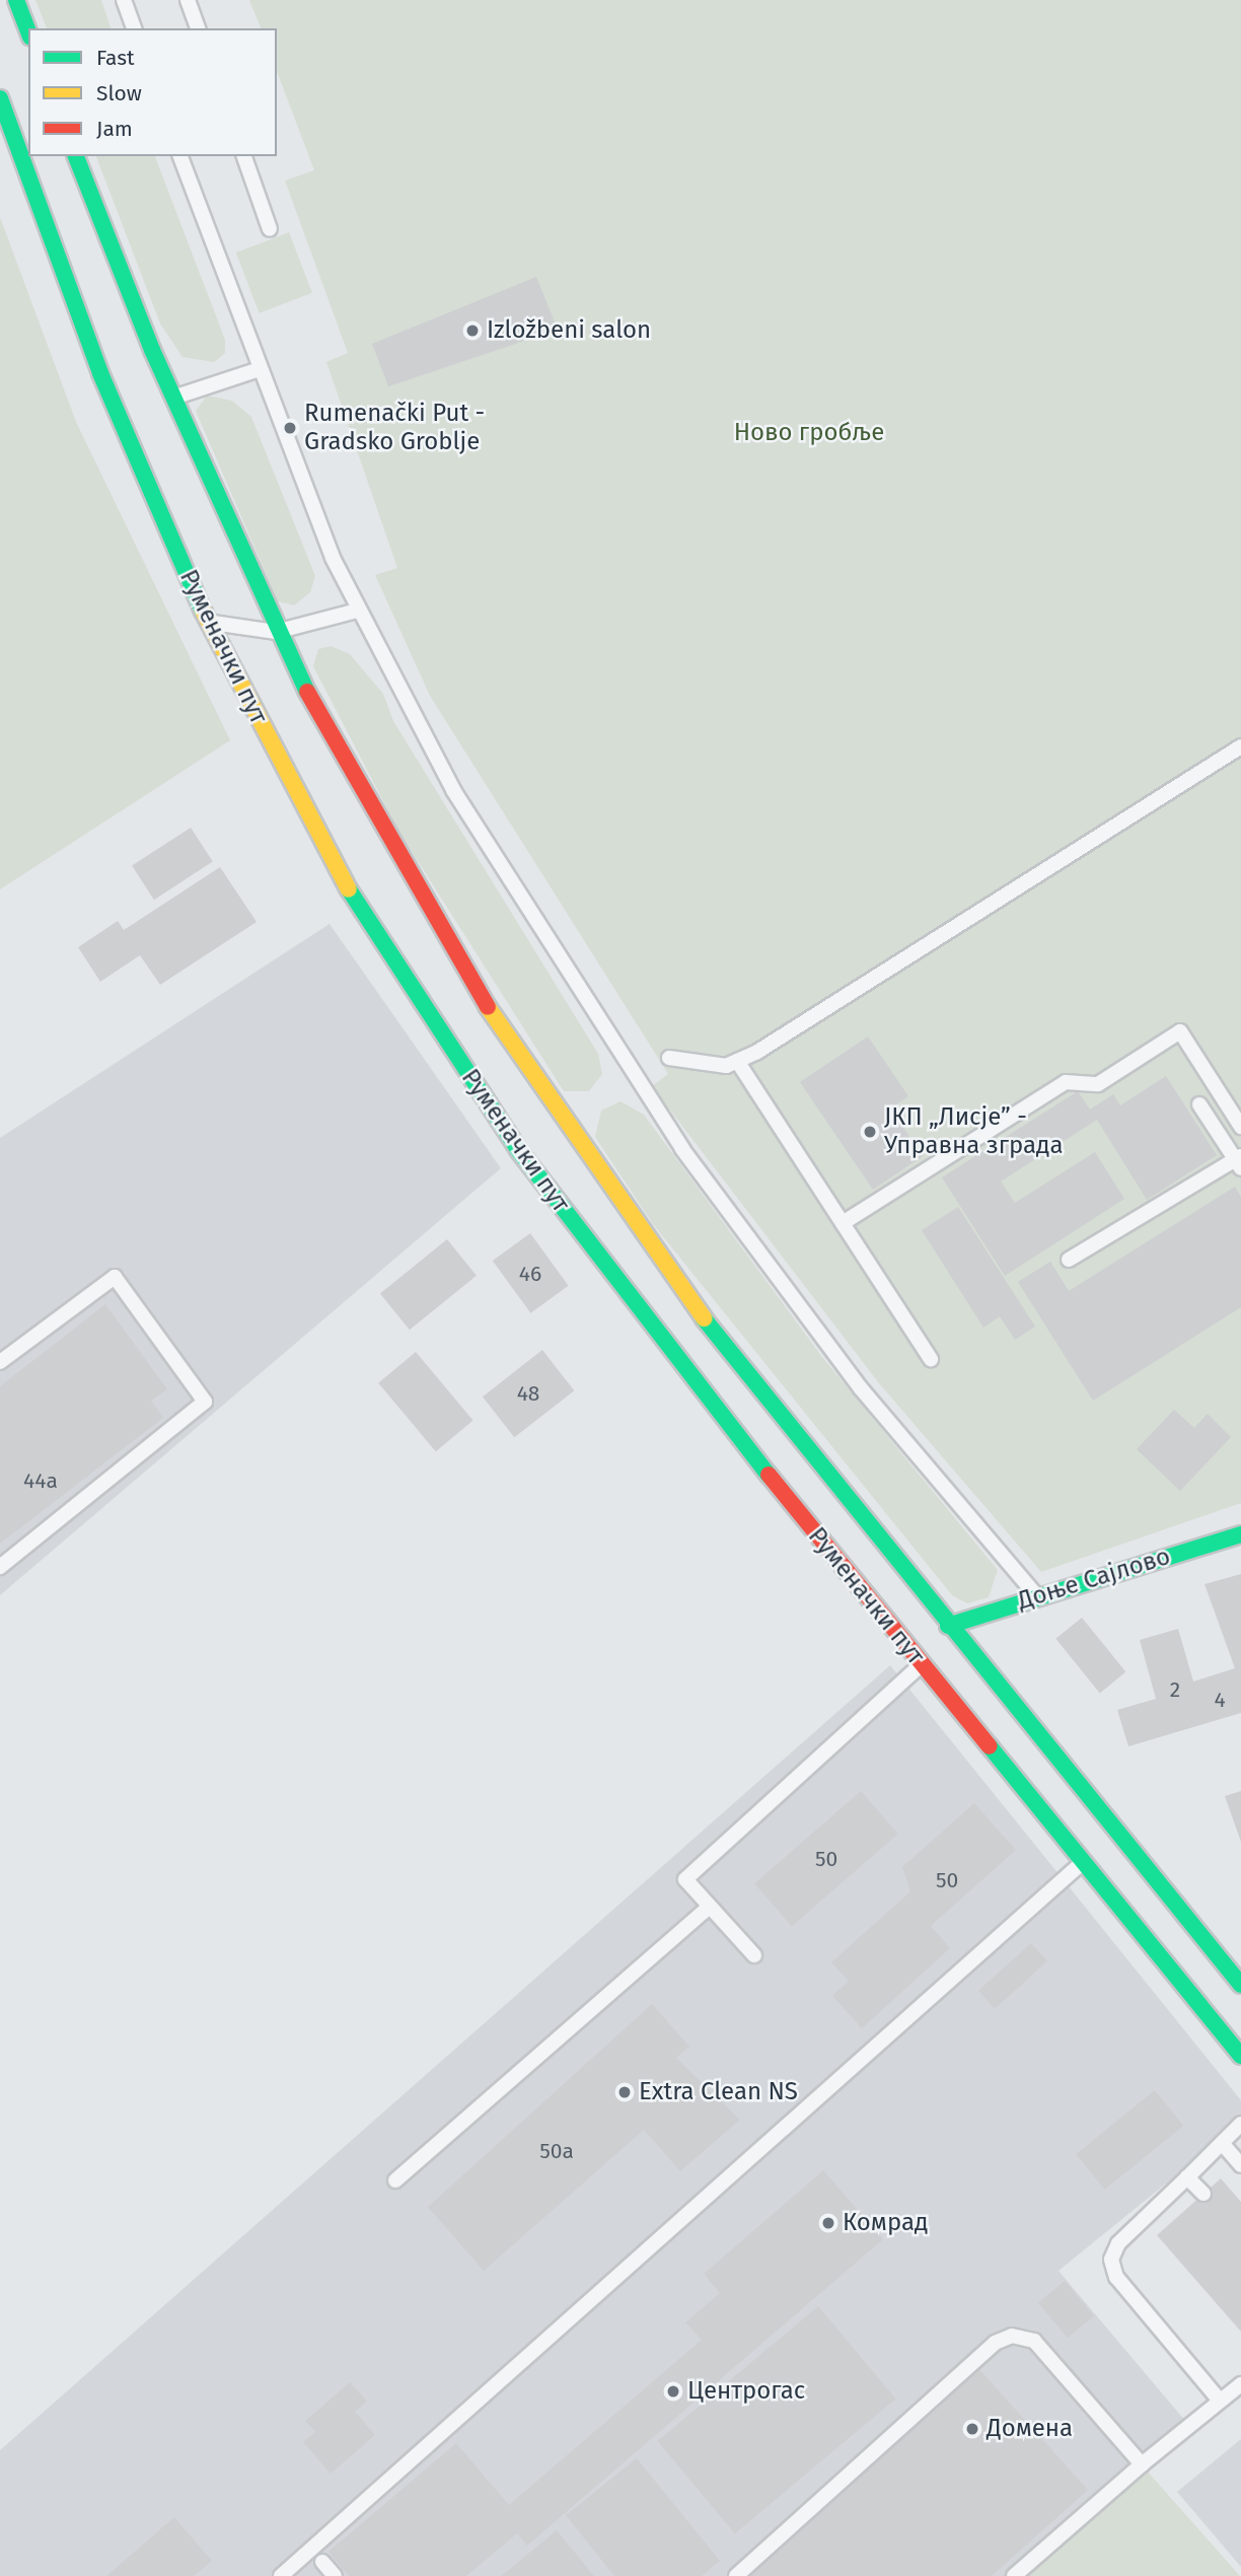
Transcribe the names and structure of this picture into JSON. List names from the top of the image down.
{
  "streets": {
    "main road": ["Руменачки пут", "Доње Сајлово"]
  },
  "crossings": [
    ["Руменачки пут", "Доње Сајлово"]
  ],
  "parks": ["Ново гробље"],
  "places": [
    "Izložbeni salon",
    "Rumenački Put - Gradsko Groblje",
    "ЈКП „Лисје” - Управна зграда",
    "Extra Clean NS",
    "Комрад",
    "Центрогас",
    "Домена"
  ],
  "house_numbers": [
    "46",
    "48",
    "44a",
    "2",
    "4",
    "50",
    "50",
    "50a"
  ],
  "legend": ["Fast", "Slow", "Jam"]
}
